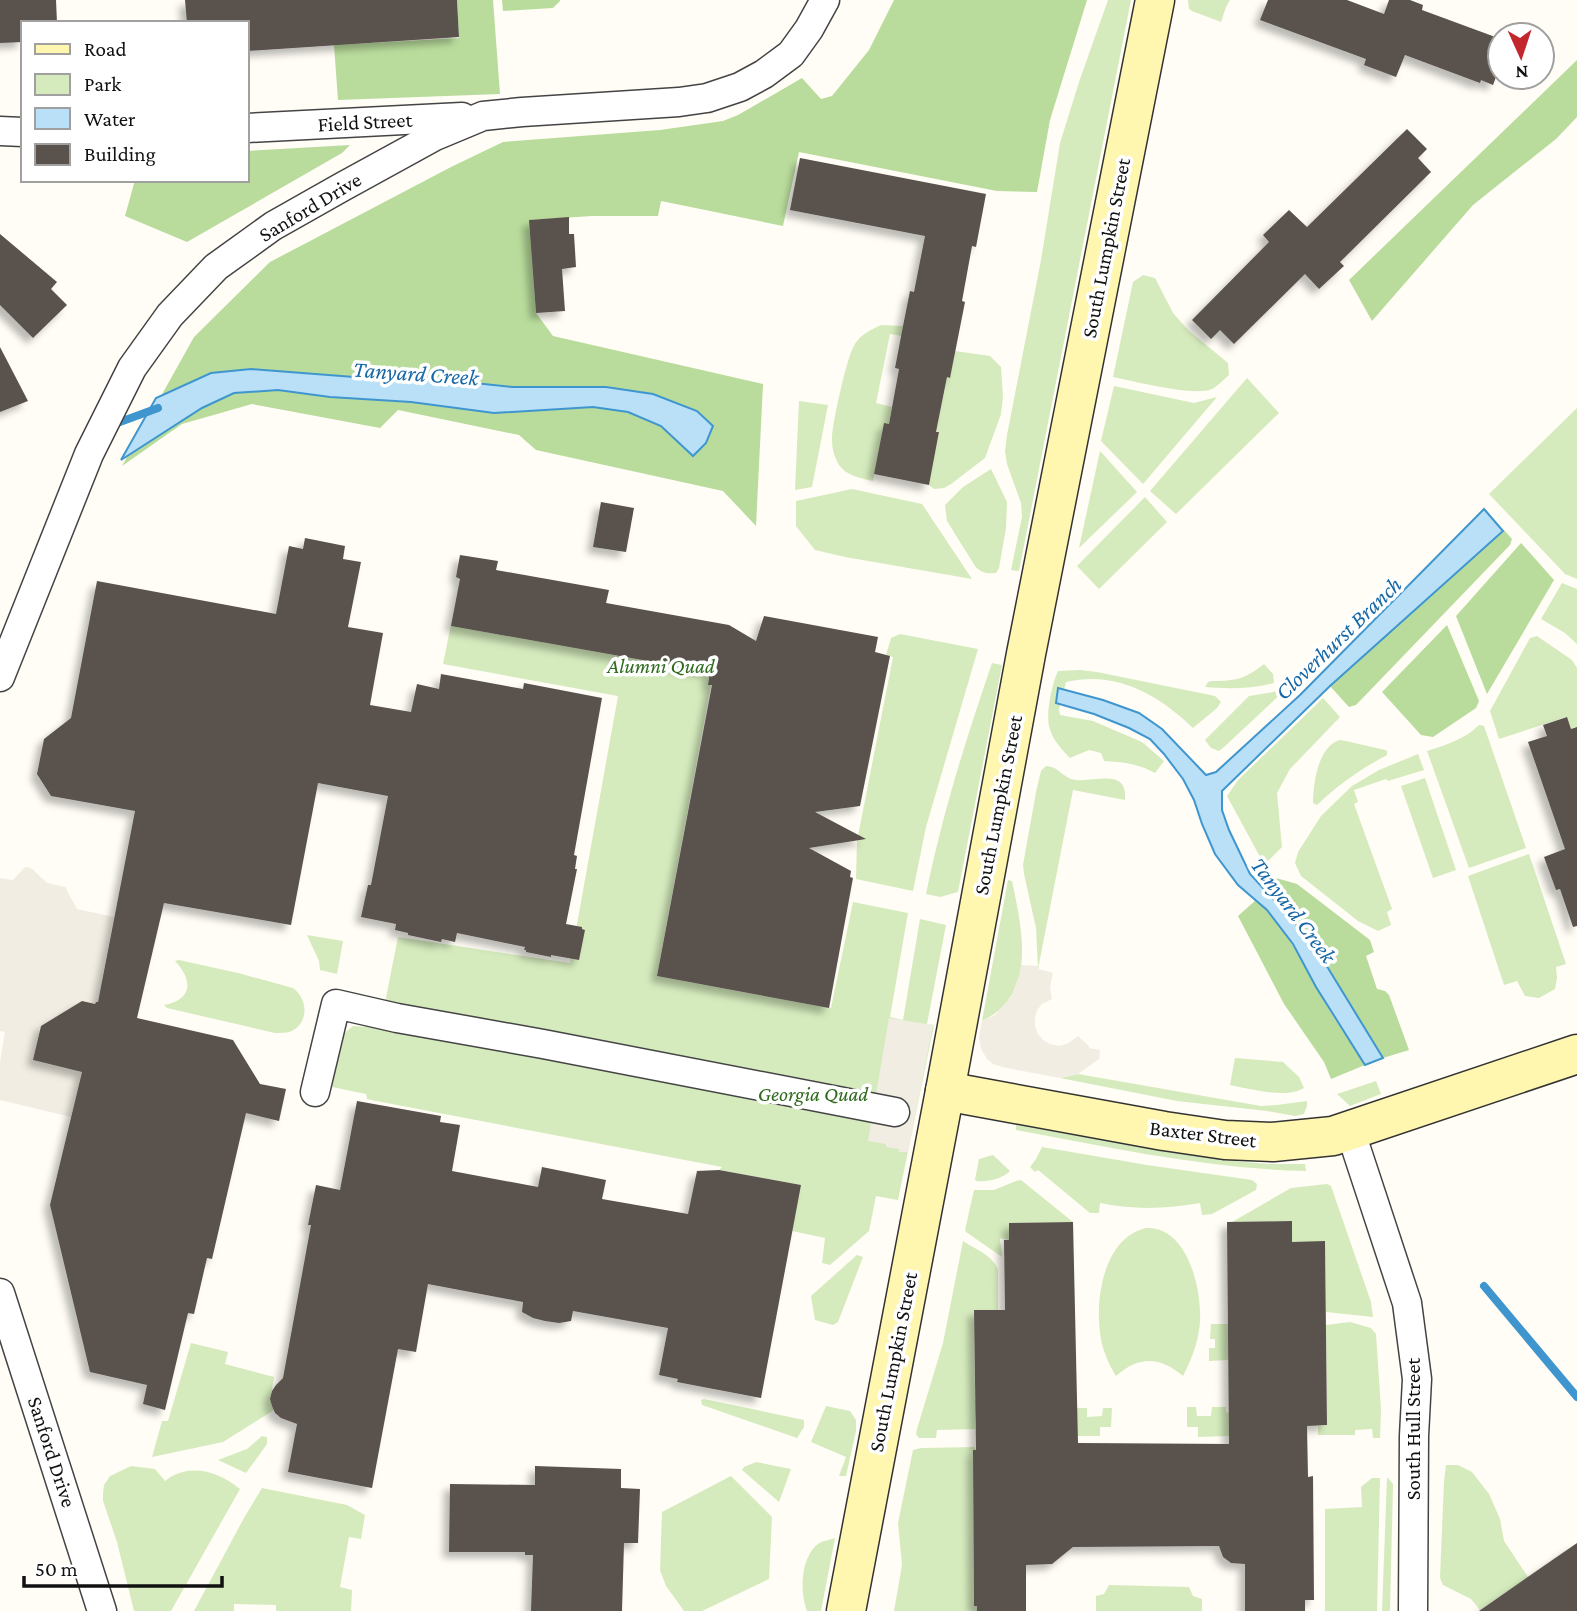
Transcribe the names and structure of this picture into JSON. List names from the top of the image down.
{
  "streets": {
    "main road": ["South Lumpkin Street", "Baxter Street"],
    "street": ["Field Street", "Sanford Drive", "South Hull Street"]
  },
  "crossings": [
    ["Field Street", "Sanford Drive"],
    ["South Lumpkin Street", "Baxter Street"],
    ["Baxter Street", "South Hull Street"]
  ],
  "water": ["Tanyard Creek", "Cloverhurst Branch"],
  "parks": ["Alumni Quad", "Georgia Quad"],
  "legend": [
    "Road",
    "Park",
    "Water",
    "Building"
  ],
  "scale_bar": "50 m",
  "north": "bottom"
}
